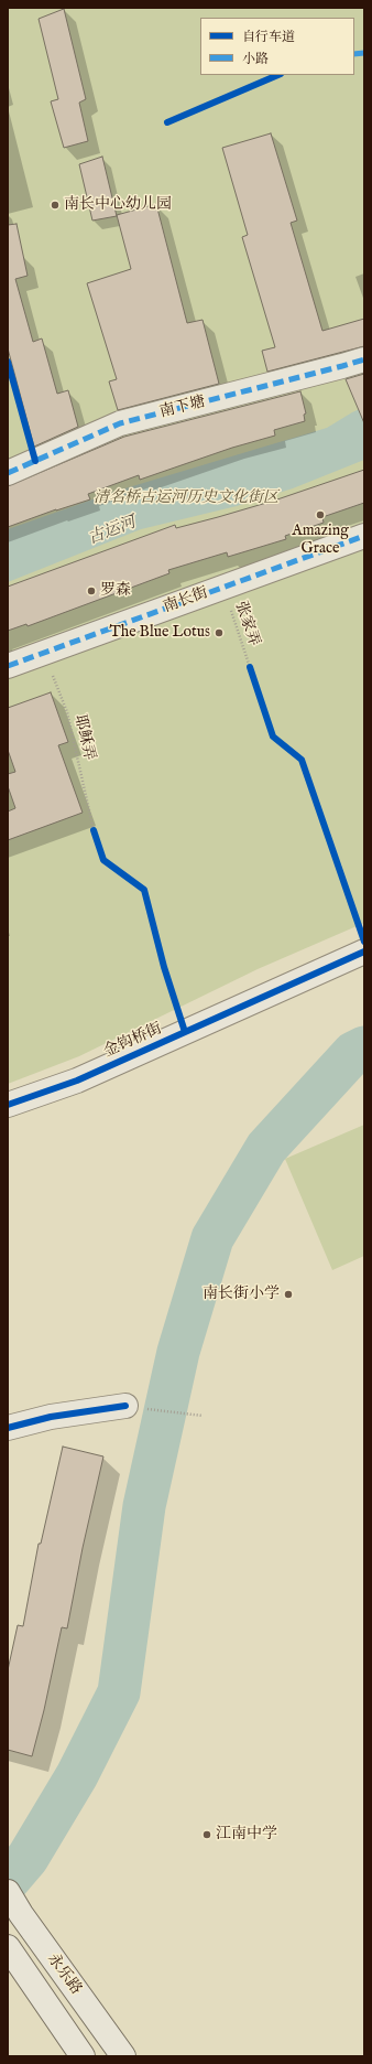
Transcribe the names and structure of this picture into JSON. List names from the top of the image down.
{
  "streets": {
    "street": [
      "南下塘",
      "南长街",
      "金钩桥街",
      "永乐路"
    ],
    "path": ["张家弄", "耶稣弄"]
  },
  "crossings": [
    ["南长街", "张家弄"],
    ["南长街", "耶稣弄"]
  ],
  "water": ["古运河"],
  "parks": ["清名桥古运河历史文化街区"],
  "places": [
    "南长中心幼儿园",
    "Amazing Grace",
    "罗森",
    "The Blue Lotus",
    "南长街小学",
    "江南中学"
  ],
  "legend": ["自行车道", "小路"]
}
